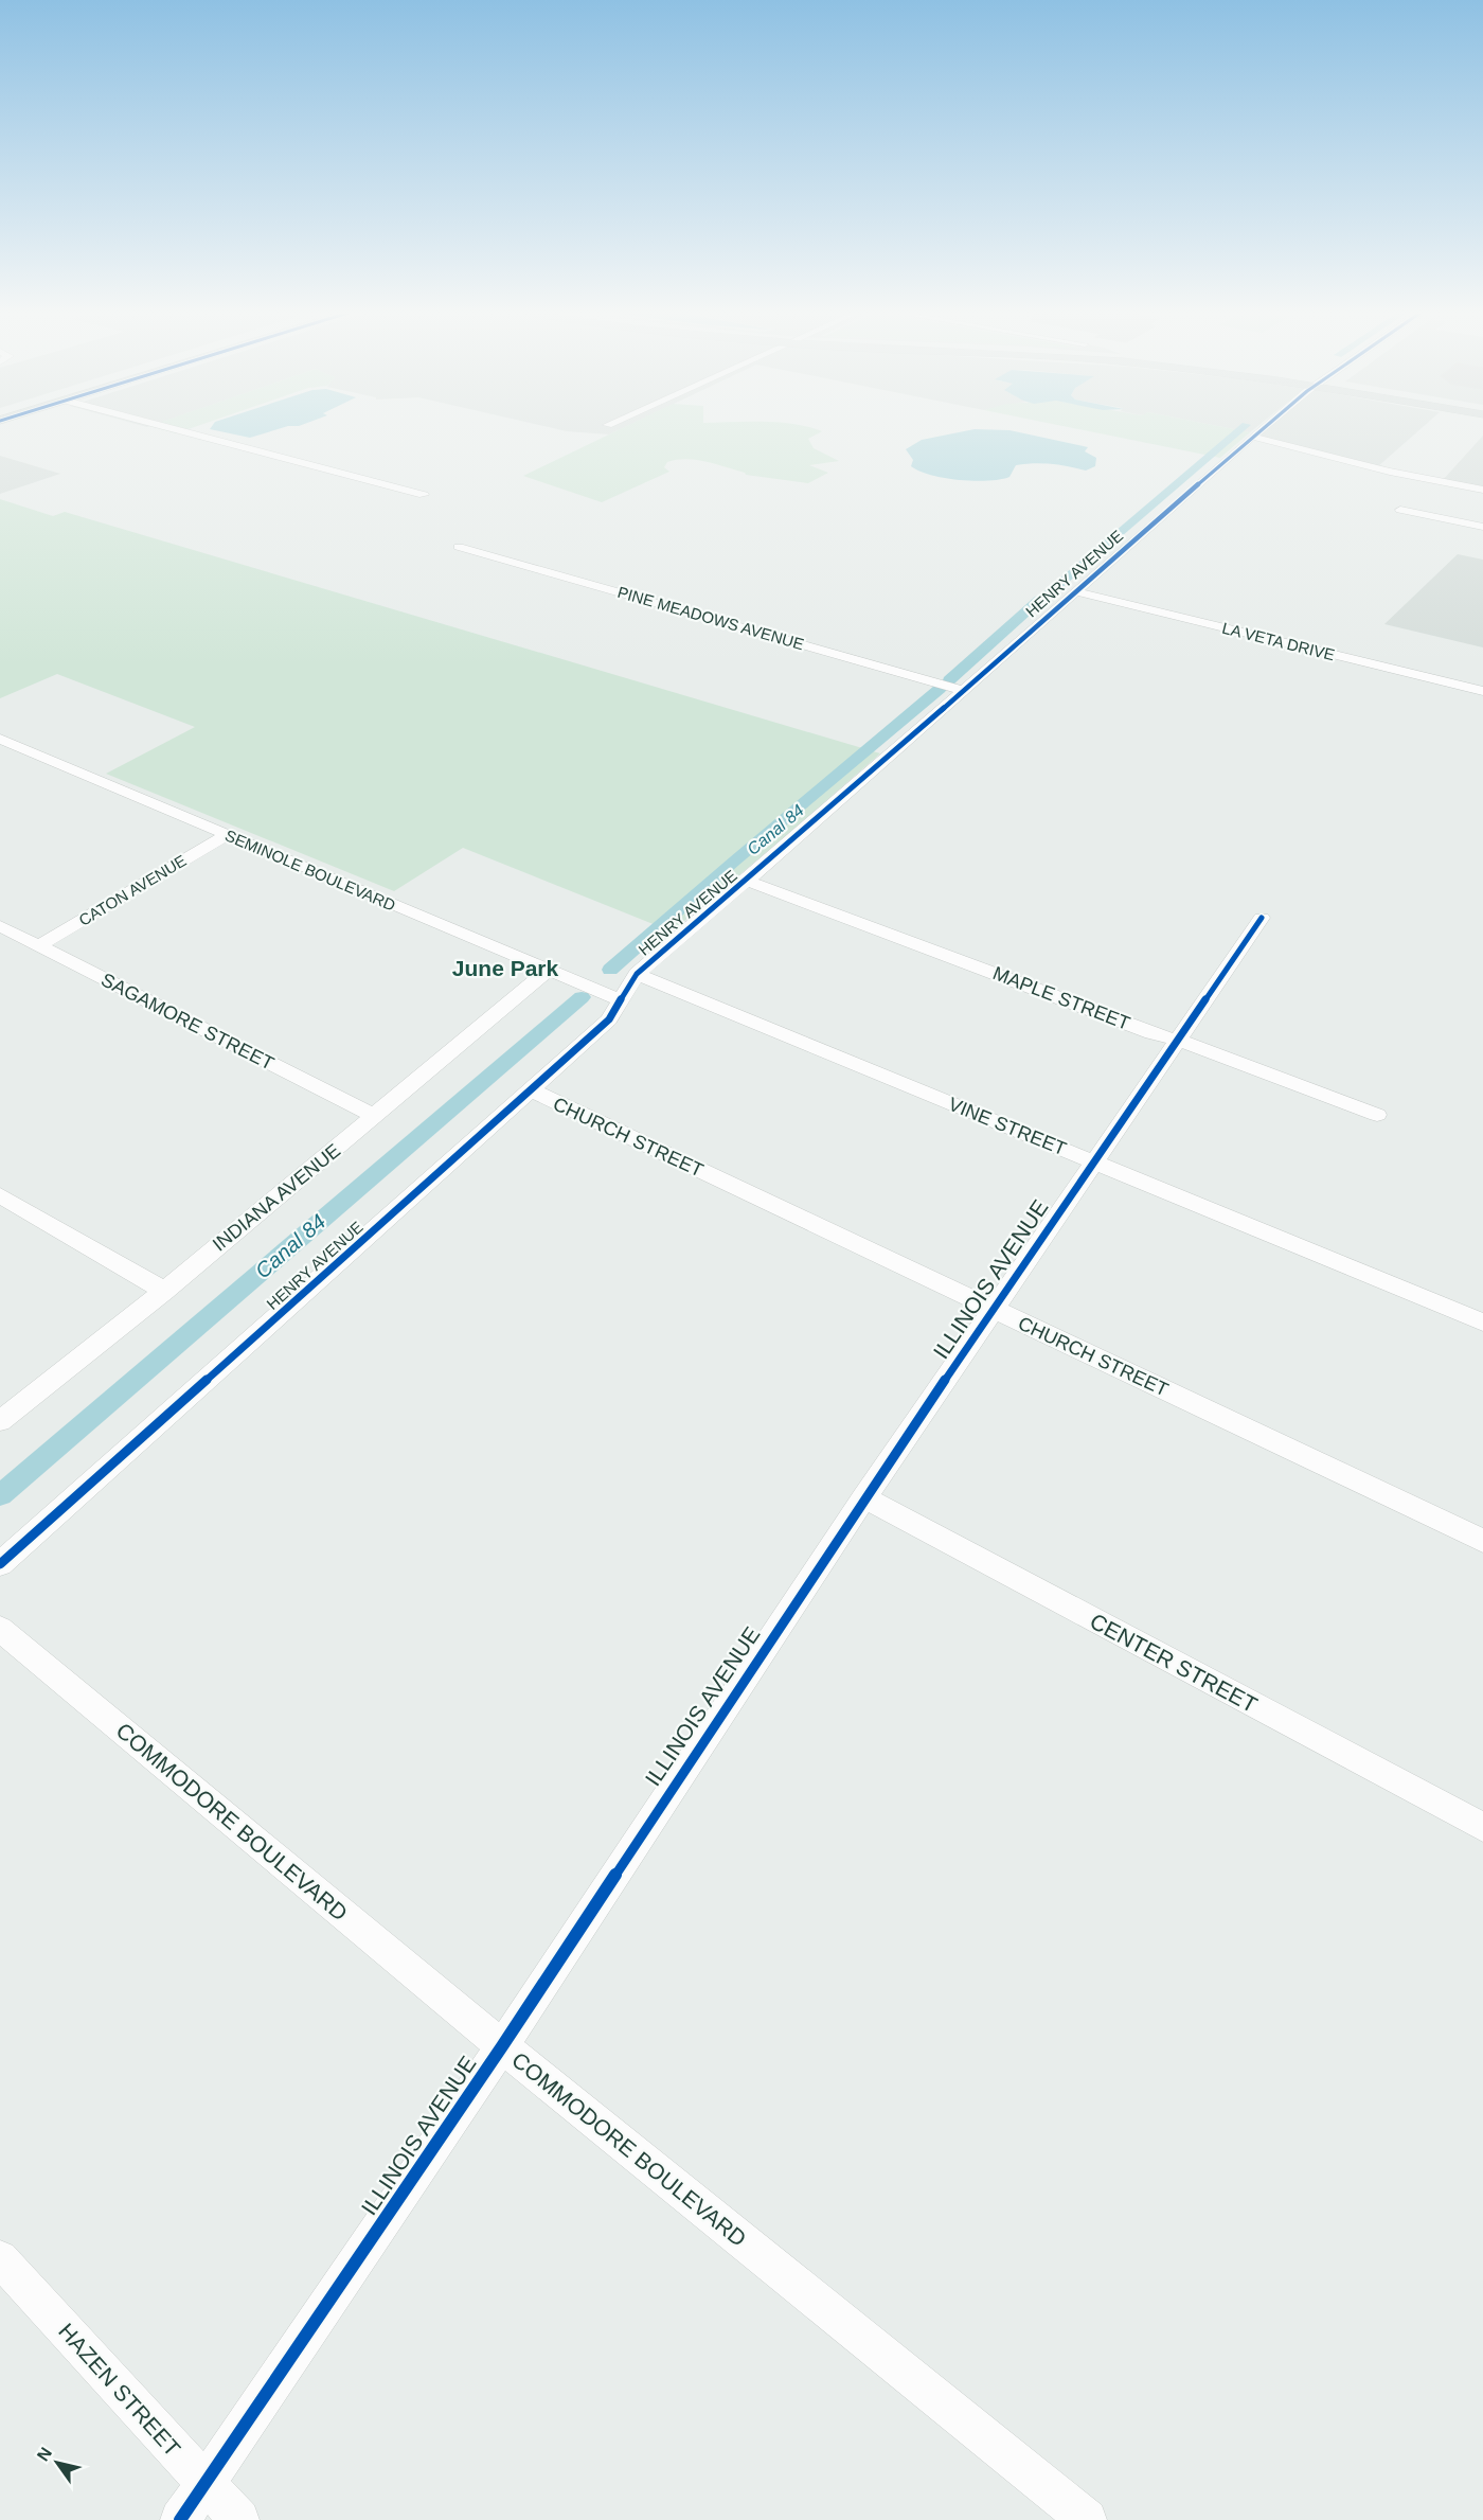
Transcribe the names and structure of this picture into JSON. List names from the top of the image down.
{
  "streets": {
    "street": [
      "HENRY AVENUE",
      "PINE MEADOWS AVENUE",
      "LA VETA DRIVE",
      "SEMINOLE BOULEVARD",
      "CATON AVENUE",
      "MAPLE STREET",
      "SAGAMORE STREET",
      "VINE STREET",
      "CHURCH STREET",
      "INDIANA AVENUE",
      "ILLINOIS AVENUE",
      "CENTER STREET",
      "COMMODORE BOULEVARD",
      "HAZEN STREET"
    ]
  },
  "crossings": [
    ["HENRY AVENUE", "PINE MEADOWS AVENUE"],
    ["HENRY AVENUE", "LA VETA DRIVE"],
    ["HENRY AVENUE", "SEMINOLE BOULEVARD"],
    ["HENRY AVENUE", "MAPLE STREET"],
    ["HENRY AVENUE", "VINE STREET"],
    ["HENRY AVENUE", "CHURCH STREET"],
    ["SEMINOLE BOULEVARD", "CATON AVENUE"],
    ["SEMINOLE BOULEVARD", "INDIANA AVENUE"],
    ["CATON AVENUE", "SAGAMORE STREET"],
    ["MAPLE STREET", "ILLINOIS AVENUE"],
    ["SAGAMORE STREET", "INDIANA AVENUE"],
    ["VINE STREET", "ILLINOIS AVENUE"],
    ["CHURCH STREET", "ILLINOIS AVENUE"],
    ["ILLINOIS AVENUE", "CENTER STREET"],
    ["ILLINOIS AVENUE", "COMMODORE BOULEVARD"],
    ["ILLINOIS AVENUE", "HAZEN STREET"]
  ],
  "districts": ["June Park"],
  "water": ["Canal 84"],
  "north": "top left"
}
